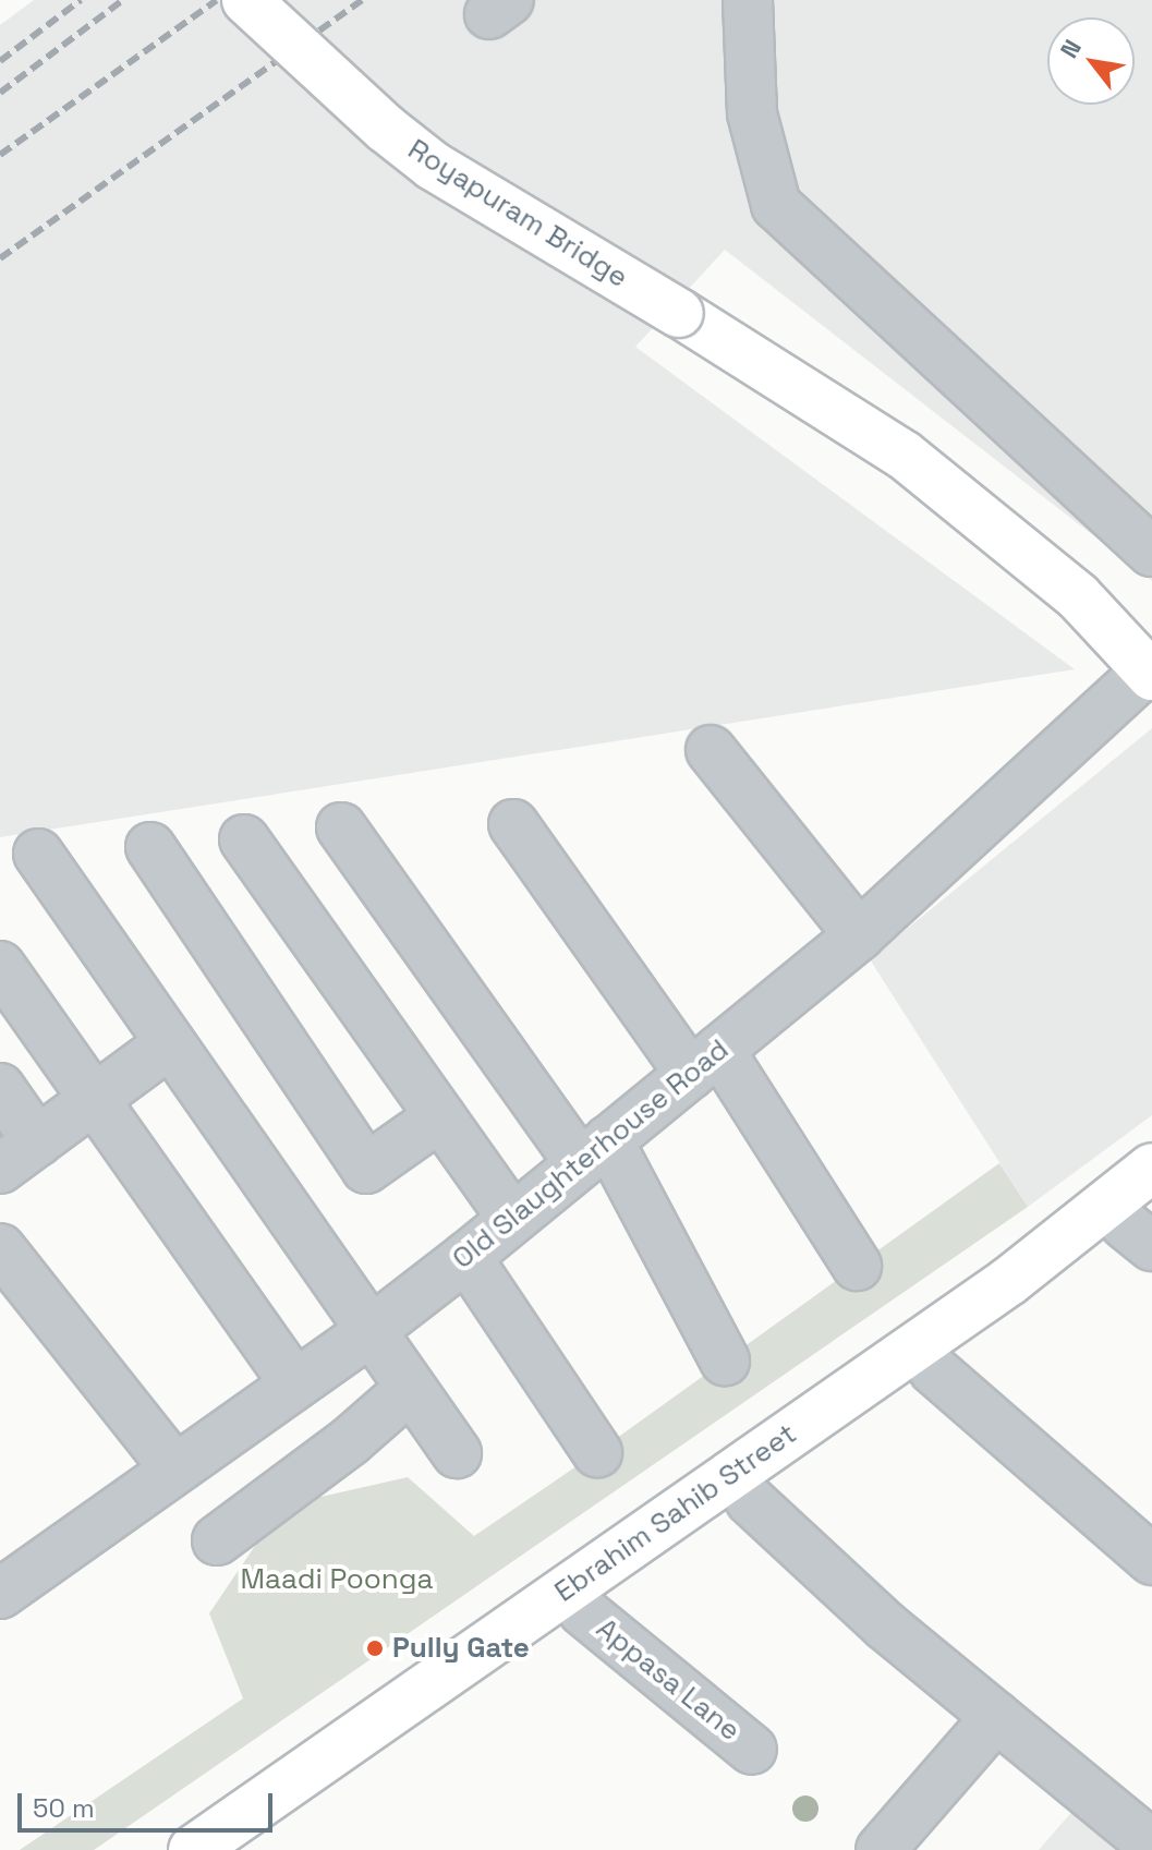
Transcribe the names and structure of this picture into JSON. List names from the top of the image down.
{
  "streets": {
    "main road": ["Royapuram Bridge", "Ebrahim Sahib Street"],
    "street": ["Old Slaughterhouse Road", "Appasa Lane"]
  },
  "crossings": [
    ["Royapuram Bridge", "Old Slaughterhouse Road"],
    ["Ebrahim Sahib Street", "Appasa Lane"]
  ],
  "parks": ["Maadi Poonga"],
  "places": ["Pully Gate"],
  "scale_bar": "50 m",
  "north": "top left"
}
